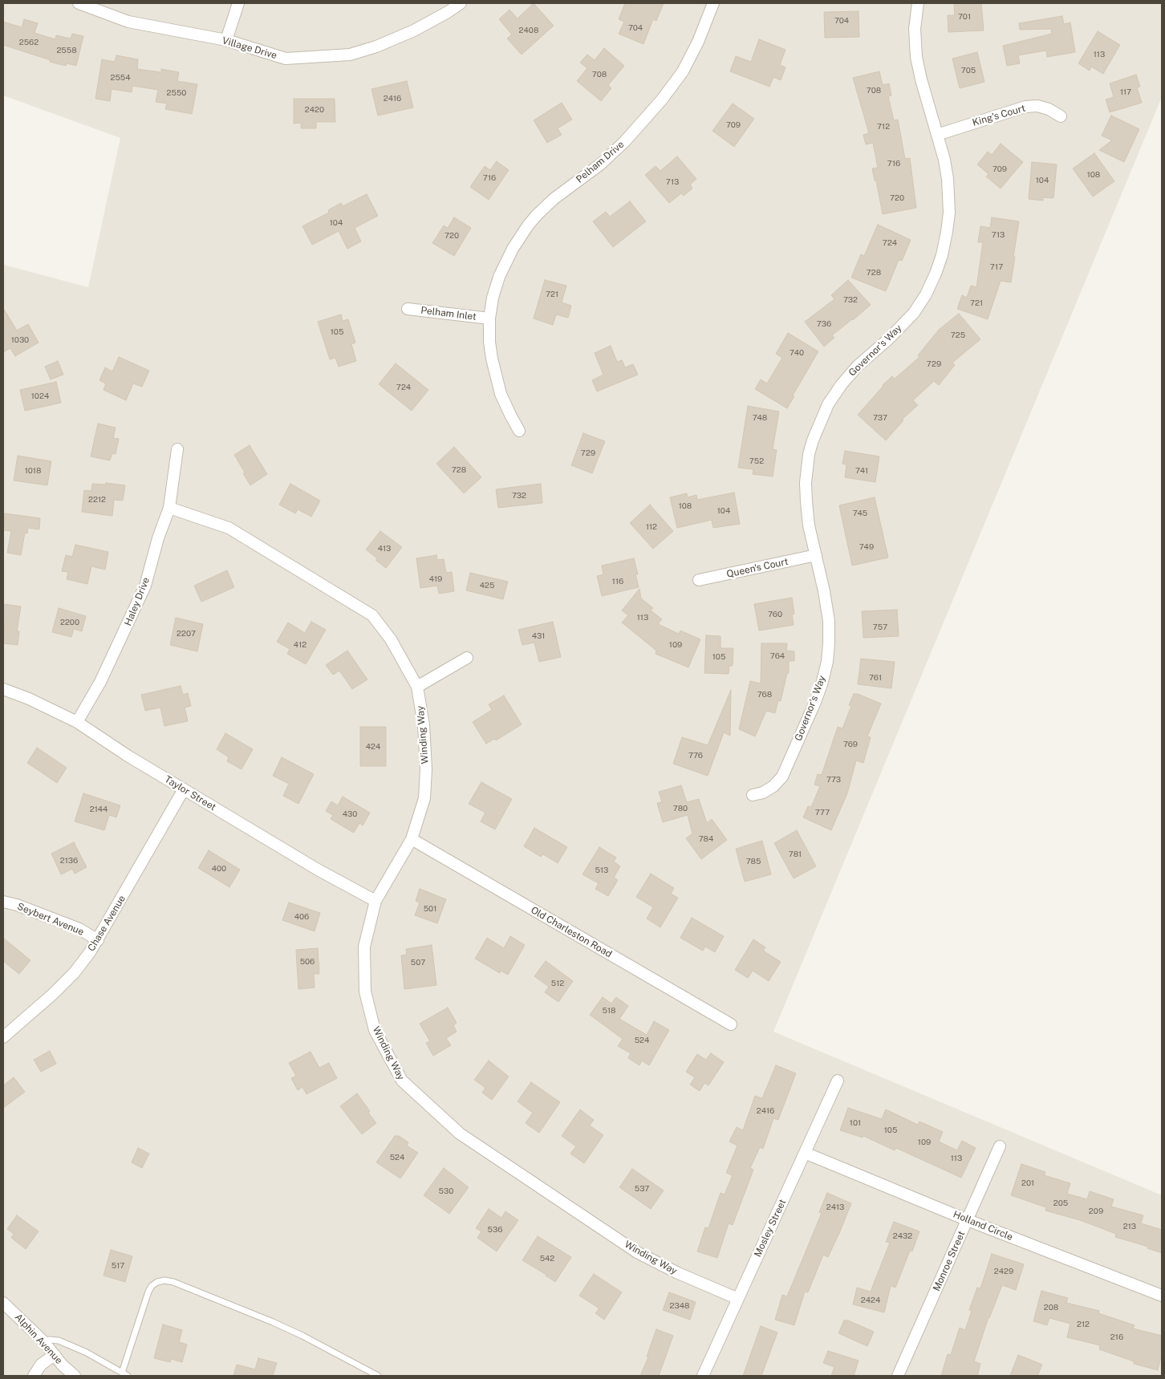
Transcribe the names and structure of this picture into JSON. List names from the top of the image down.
{
  "streets": {
    "street": [
      "Village Drive",
      "King's Court",
      "Pelham Drive",
      "Pelham Inlet",
      "Governor's Way",
      "Queen's Court",
      "Haley Drive",
      "Winding Way",
      "Taylor Street",
      "Seybert Avenue",
      "Chase Avenue",
      "Old Charleston Road",
      "Holland Circle",
      "Mosley Street",
      "Monroe Street",
      "Alphin Avenue"
    ]
  },
  "crossings": [
    ["King's Court", "Governor's Way"],
    ["Pelham Drive", "Pelham Inlet"],
    ["Governor's Way", "Queen's Court"],
    ["Haley Drive", "Winding Way"],
    ["Haley Drive", "Taylor Street"],
    ["Winding Way", "Taylor Street"],
    ["Winding Way", "Old Charleston Road"],
    ["Winding Way", "Mosley Street"],
    ["Taylor Street", "Chase Avenue"],
    ["Seybert Avenue", "Chase Avenue"],
    ["Holland Circle", "Mosley Street"],
    ["Holland Circle", "Monroe Street"]
  ],
  "house_numbers": [
    "701",
    "704",
    "704",
    "2408",
    "2562",
    "2558",
    "113",
    "705",
    "708",
    "2554",
    "708",
    "117",
    "2550",
    "2416",
    "2420",
    "709",
    "712",
    "716",
    "709",
    "108",
    "716",
    "104",
    "713",
    "720",
    "104",
    "713",
    "720",
    "724",
    "717",
    "728",
    "721",
    "732",
    "721",
    "736",
    "105",
    "725",
    "1030",
    "740",
    "729",
    "724",
    "1024",
    "748",
    "737",
    "729",
    "752",
    "728",
    "1018",
    "741",
    "732",
    "2212",
    "108",
    "104",
    "745",
    "112",
    "749",
    "413",
    "419",
    "116",
    "425",
    "760",
    "113",
    "2200",
    "757",
    "2207",
    "431",
    "412",
    "109",
    "764",
    "105",
    "761",
    "768",
    "769",
    "424",
    "776",
    "773",
    "780",
    "2144",
    "777",
    "430",
    "784",
    "781",
    "2136",
    "785",
    "400",
    "513",
    "501",
    "406",
    "506",
    "507",
    "512",
    "518",
    "524",
    "2416",
    "101",
    "105",
    "109",
    "524",
    "113",
    "201",
    "537",
    "530",
    "205",
    "2413",
    "209",
    "213",
    "536",
    "2432",
    "542",
    "517",
    "2429",
    "2424",
    "2348",
    "208",
    "212",
    "216"
  ]
}
